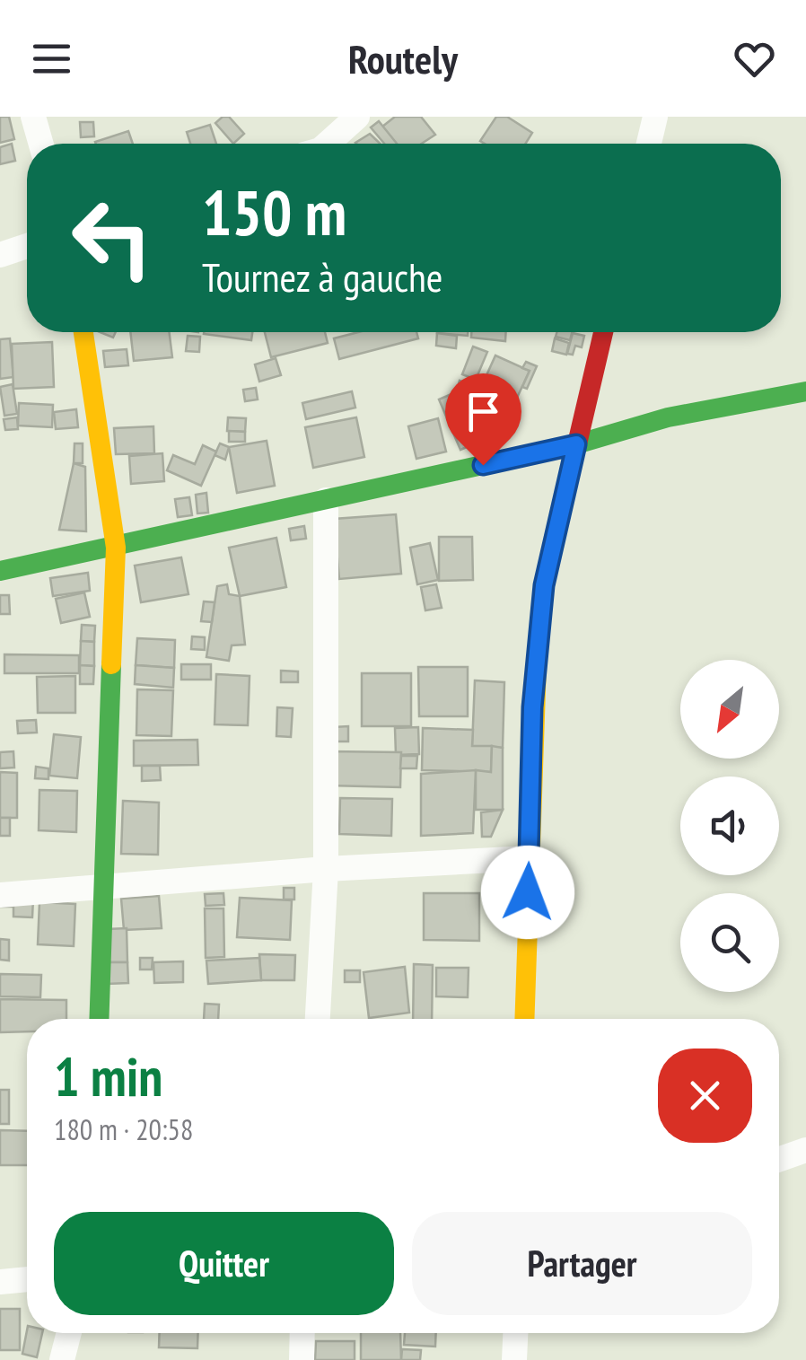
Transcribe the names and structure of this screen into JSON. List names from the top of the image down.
{
  "north": "bottom left",
  "page": {
    "header": "Routely",
    "turn": ["150 m", "Tournez à gauche"],
    "heading": ["1 min", "180 m · 20:58"],
    "buttons": ["Quitter", "Partager"]
  }
}
